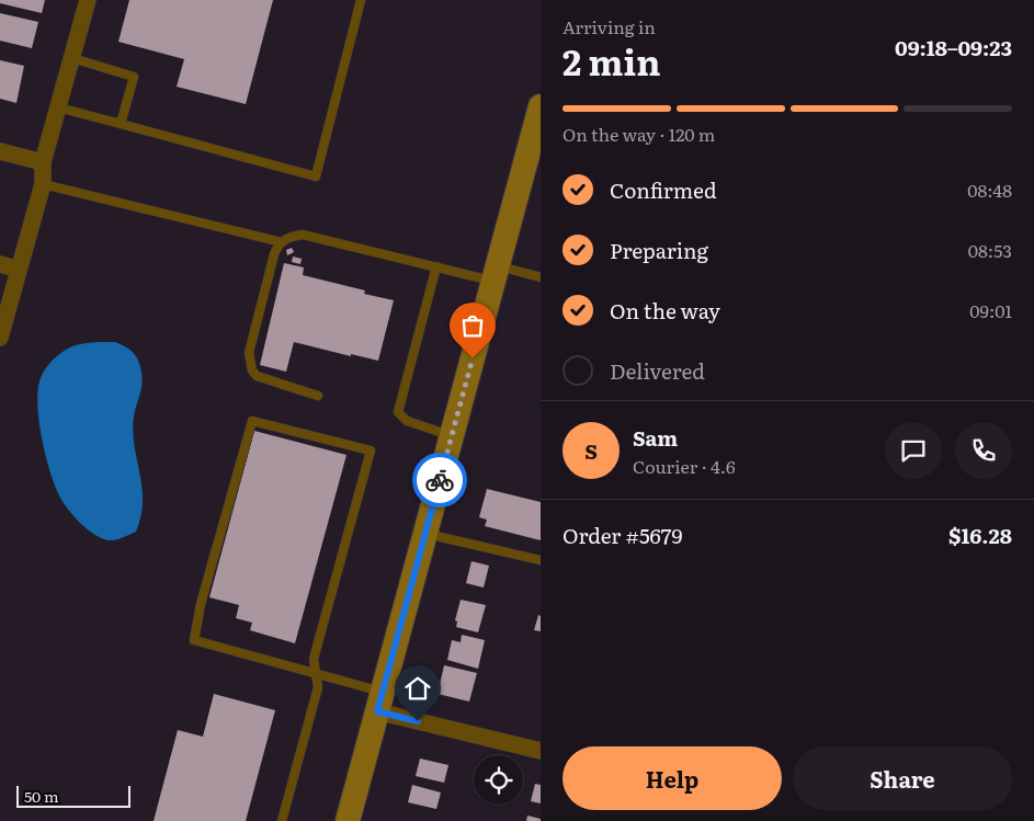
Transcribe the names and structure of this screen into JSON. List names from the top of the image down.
{
  "scale_bar": "50 m",
  "page": {
    "heading": ["2 min", "Arriving in", "09:18–09:23"],
    "panel": [
      "Sam",
      "Courier · 4.6",
      "Order #5679",
      "$16.28"
    ],
    "bar": "On the way · 120 m",
    "list": [
      ["Confirmed", "08:48"],
      ["Preparing", "08:53"],
      ["On the way", "09:01"],
      "Delivered"
    ],
    "round": "S",
    "buttons": ["Help", "Share"],
    "scale": "50 m"
  }
}
